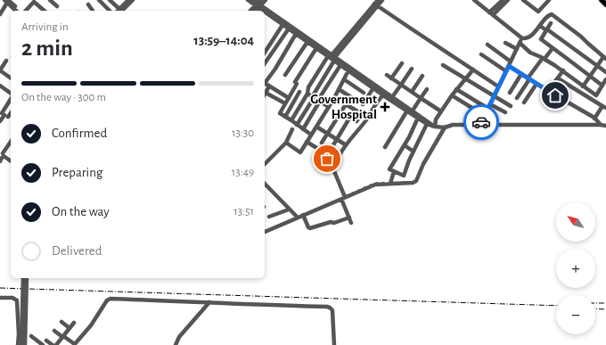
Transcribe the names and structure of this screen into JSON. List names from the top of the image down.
{
  "places": {
    "health": ["Government Hospital"]
  },
  "north": "top left",
  "page": {
    "heading": ["2 min", "Arriving in", "13:59–14:04"],
    "bar": "On the way · 300 m",
    "list": [
      ["Confirmed", "13:30"],
      ["Preparing", "13:49"],
      ["On the way", "13:51"],
      "Delivered"
    ],
    "map_buttons": ["+", "−"]
  }
}
